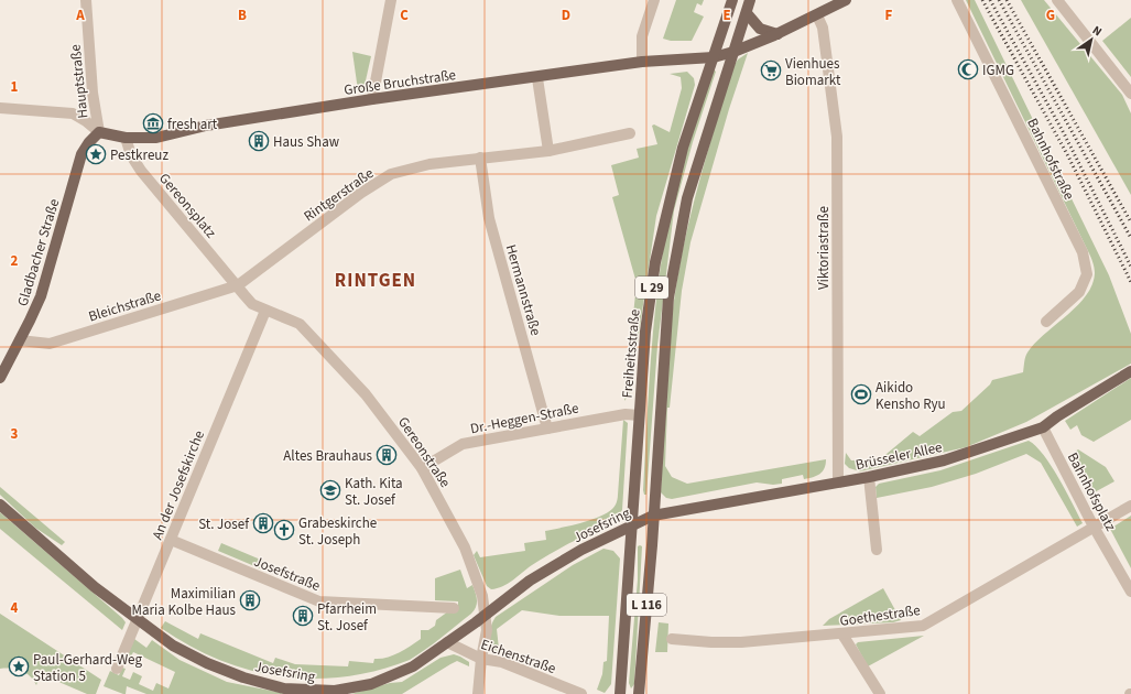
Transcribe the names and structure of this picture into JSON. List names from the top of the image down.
{
  "streets": {
    "main road": [
      "Große Bruchstraße",
      "Gladbacher Straße",
      "L 29",
      "Freiheitsstraße",
      "Brüsseler Allee",
      "Josefsring",
      "L 116"
    ],
    "street": [
      "Hauptstraße",
      "Bahnhofstraße",
      "Rintgerstraße",
      "Gereonsplatz",
      "Viktoriastraße",
      "Hermannstraße",
      "Bleichstraße",
      "Dr.-Heggen-Straße",
      "Gereonstraße",
      "An der Josefskirche",
      "Bahnhofsplatz",
      "Josefstraße",
      "Goethestraße",
      "Eichenstraße"
    ]
  },
  "crossings": [
    ["Hauptstraße", "Große Bruchstraße"],
    ["Hauptstraße", "Gladbacher Straße"],
    ["Große Bruchstraße", "Gereonsplatz"],
    ["Große Bruchstraße", "Viktoriastraße"],
    ["Große Bruchstraße", "Gladbacher Straße"],
    ["Große Bruchstraße", "L 29"],
    ["Große Bruchstraße", "Freiheitsstraße"],
    ["Rintgerstraße", "Gereonsplatz"],
    ["Rintgerstraße", "Hermannstraße"],
    ["Rintgerstraße", "Bleichstraße"],
    ["Rintgerstraße", "Gereonstraße"],
    ["Gereonsplatz", "Bleichstraße"],
    ["Gereonsplatz", "Gereonstraße"],
    ["Viktoriastraße", "Brüsseler Allee"],
    ["Gladbacher Straße", "Bleichstraße"],
    ["L 29", "Brüsseler Allee"],
    ["L 29", "Josefsring"],
    ["L 29", "L 116"],
    ["Hermannstraße", "Dr.-Heggen-Straße"],
    ["Bleichstraße", "Gereonstraße"],
    ["Freiheitsstraße", "Dr.-Heggen-Straße"],
    ["Freiheitsstraße", "Josefsring"],
    ["Dr.-Heggen-Straße", "Gereonstraße"],
    ["Gereonstraße", "An der Josefskirche"],
    ["Gereonstraße", "Josefsring"],
    ["Gereonstraße", "Eichenstraße"],
    ["Brüsseler Allee", "Bahnhofsplatz"],
    ["Brüsseler Allee", "Josefsring"],
    ["Brüsseler Allee", "L 116"],
    ["An der Josefskirche", "Josefsring"],
    ["An der Josefskirche", "Josefstraße"],
    ["Bahnhofsplatz", "Goethestraße"],
    ["Josefsring", "L 116"],
    ["Josefsring", "Eichenstraße"]
  ],
  "districts": ["RINTGEN"],
  "places": {
    "mosque": ["IGMG"],
    "supermarket": ["Vienhues Biomarkt"],
    "museum": ["fresh art"],
    "building": [
      "Haus Shaw",
      "Altes Brauhaus",
      "St. Josef",
      "Maximilian Maria Kolbe Haus",
      "Pfarrheim St. Josef"
    ],
    "place": ["Pestkreuz", "Paul-Gerhard-Weg Station 5"],
    "sports": ["Aikido Kensho Ryu"],
    "school or university": ["Kath. Kita St. Josef"],
    "church": ["Grabeskirche St. Joseph"]
  },
  "north": "top right",
  "grid": {
    "columns": [
      "A",
      "B",
      "C",
      "D",
      "E",
      "F",
      "G"
    ],
    "rows": [
      "1",
      "2",
      "3",
      "4"
    ]
  }
}
